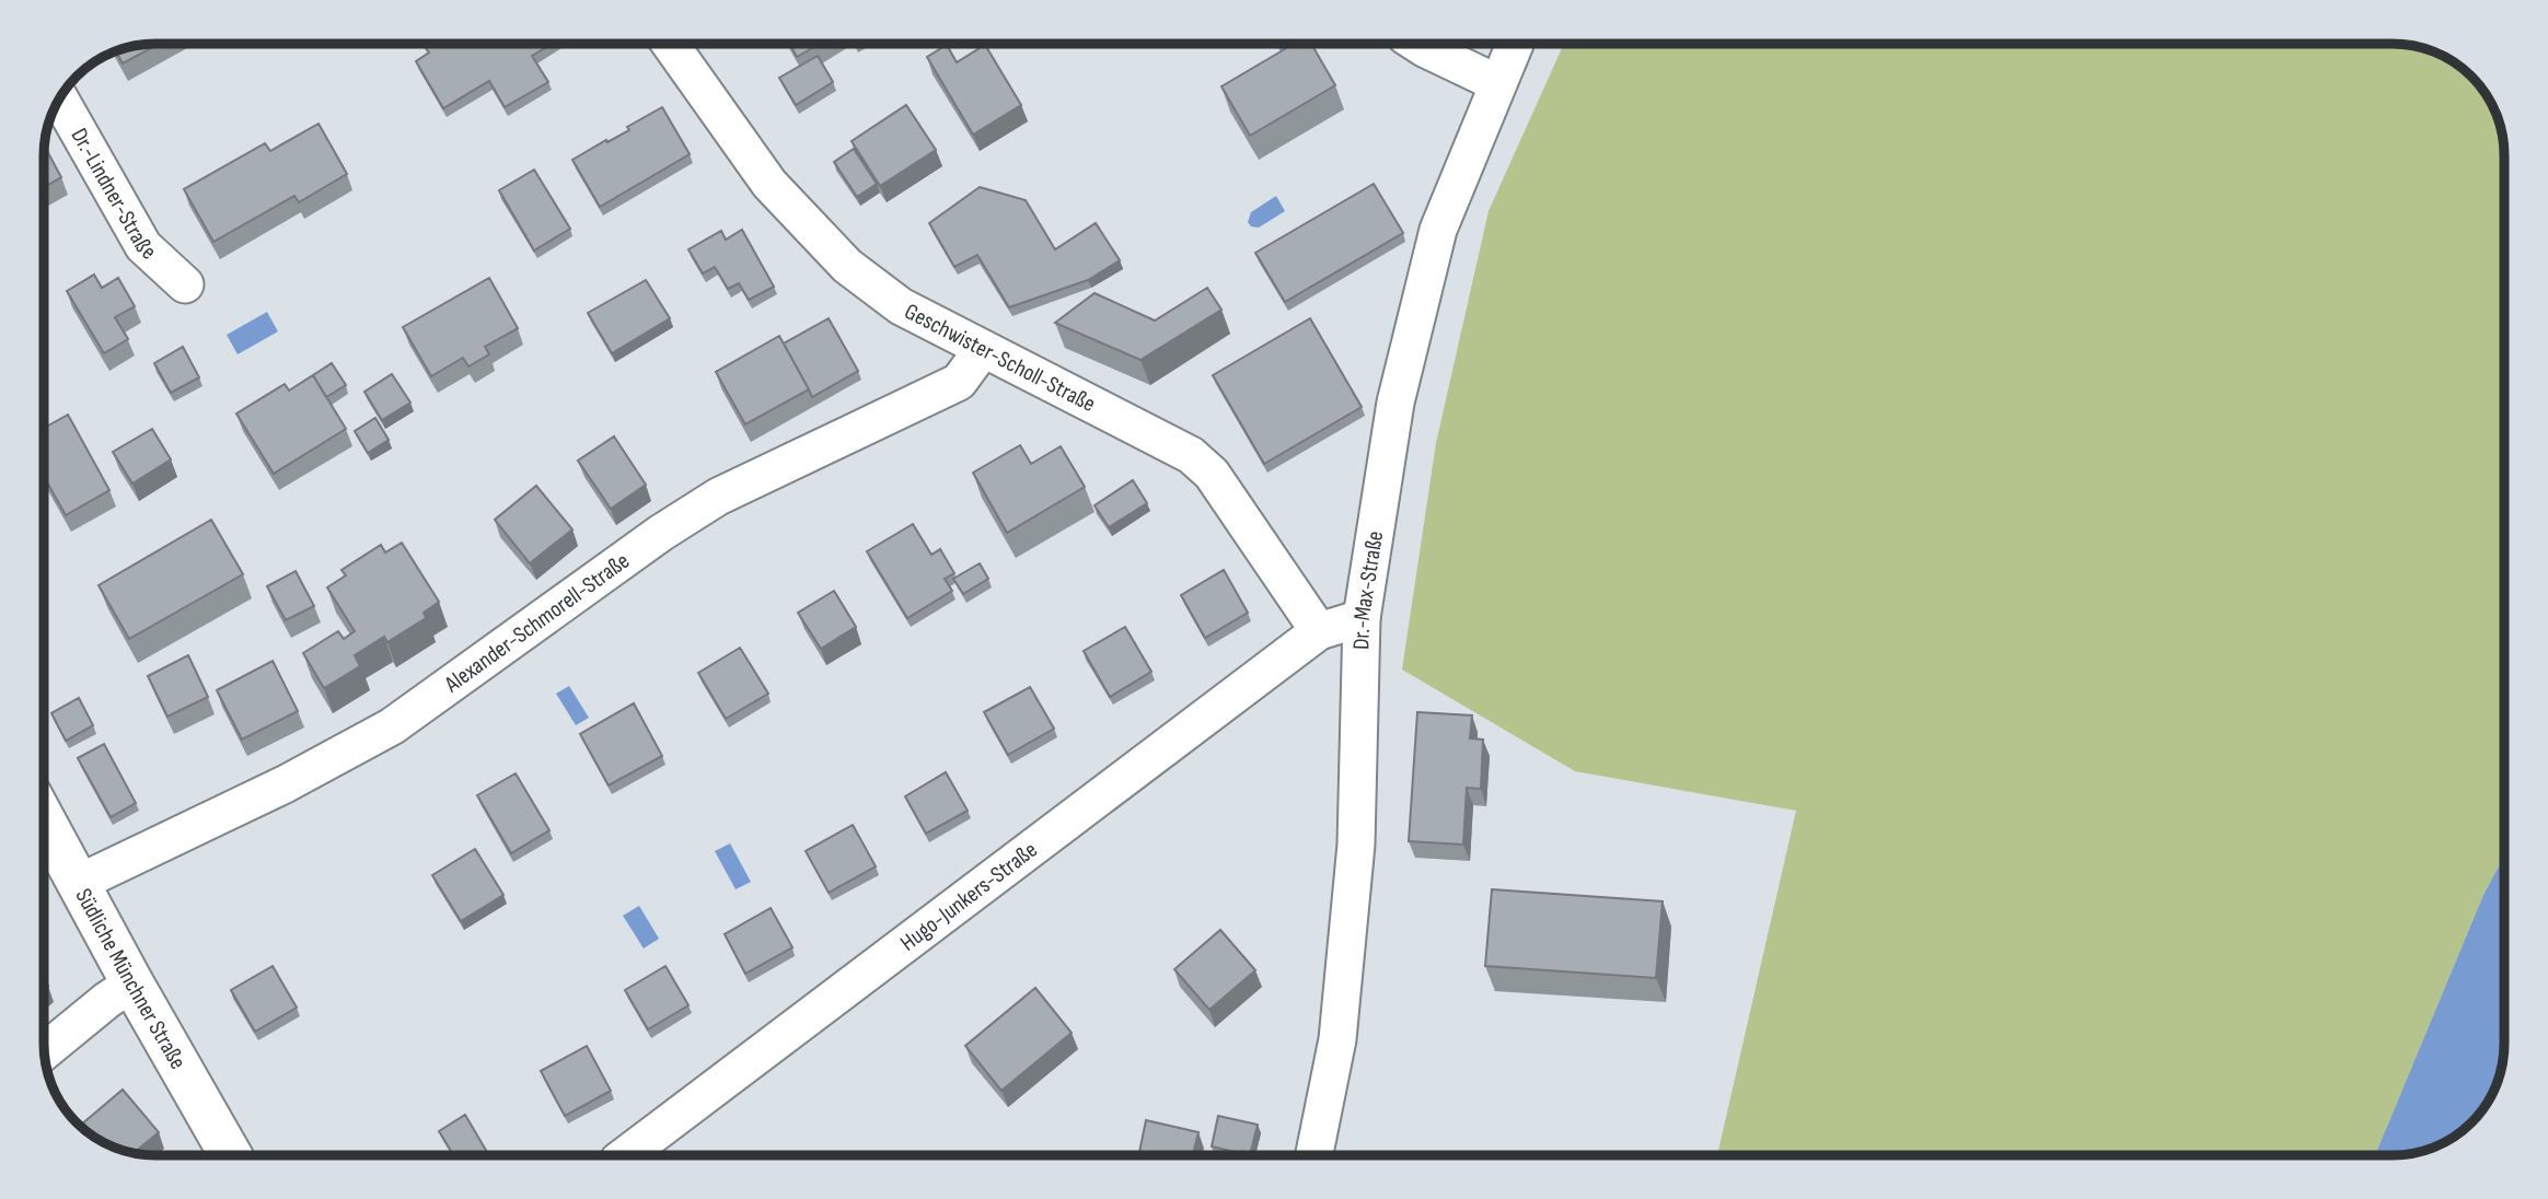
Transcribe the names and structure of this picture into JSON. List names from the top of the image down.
{
  "streets": {
    "main road": ["Südliche Münchner Straße"],
    "street": [
      "Dr.-Lindner-Straße",
      "Geschwister-Scholl-Straße",
      "Dr.-Max-Straße",
      "Alexander-Schmorell-Straße",
      "Hugo-Junkers-Straße"
    ]
  },
  "crossings": [
    ["Geschwister-Scholl-Straße", "Alexander-Schmorell-Straße"],
    ["Geschwister-Scholl-Straße", "Hugo-Junkers-Straße"],
    ["Alexander-Schmorell-Straße", "Südliche Münchner Straße"]
  ]
}
